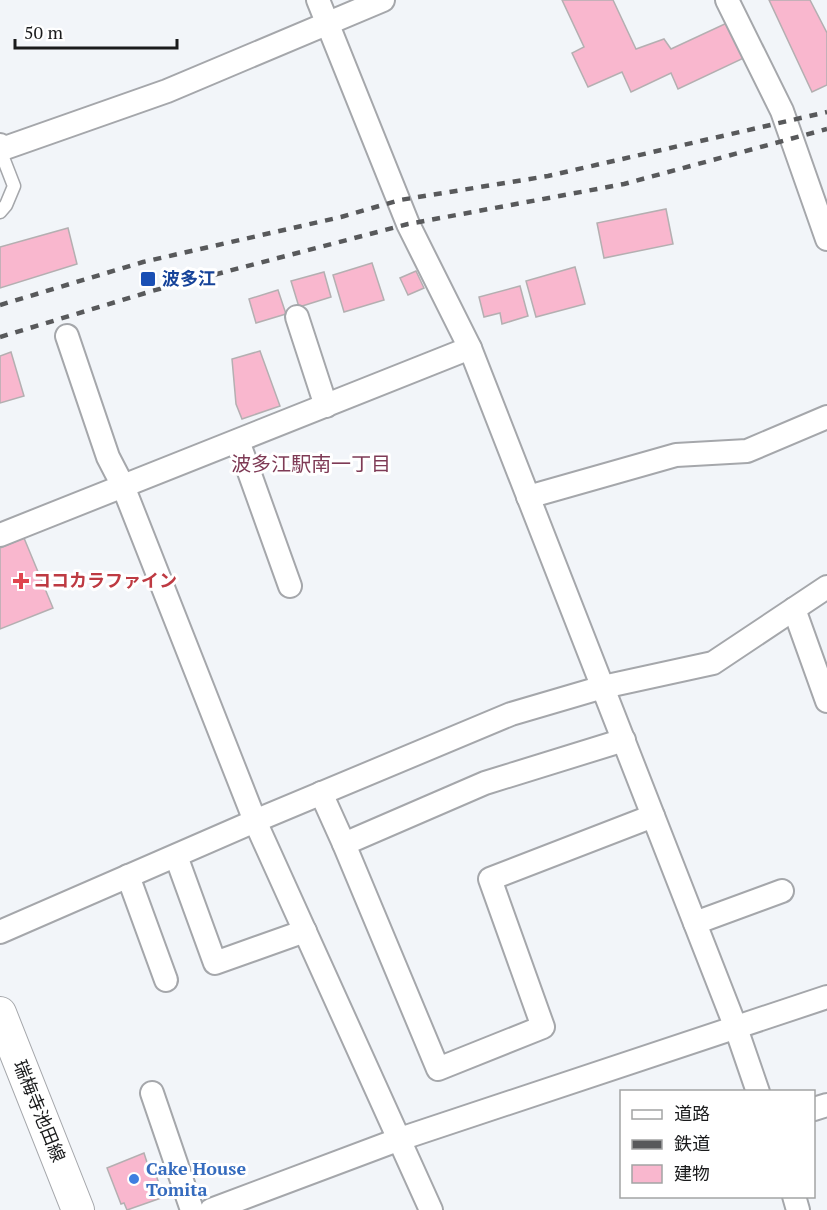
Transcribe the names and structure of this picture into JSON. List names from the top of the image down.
{
  "streets": {
    "main road": ["瑞梅寺池田線"]
  },
  "districts": ["波多江駅南一丁目"],
  "places": {
    "transit": ["波多江"],
    "health": ["ココカラファイン"],
    "other": ["Cake House Tomita"]
  },
  "legend": ["道路", "鉄道", "建物"],
  "scale_bar": "50 m"
}
